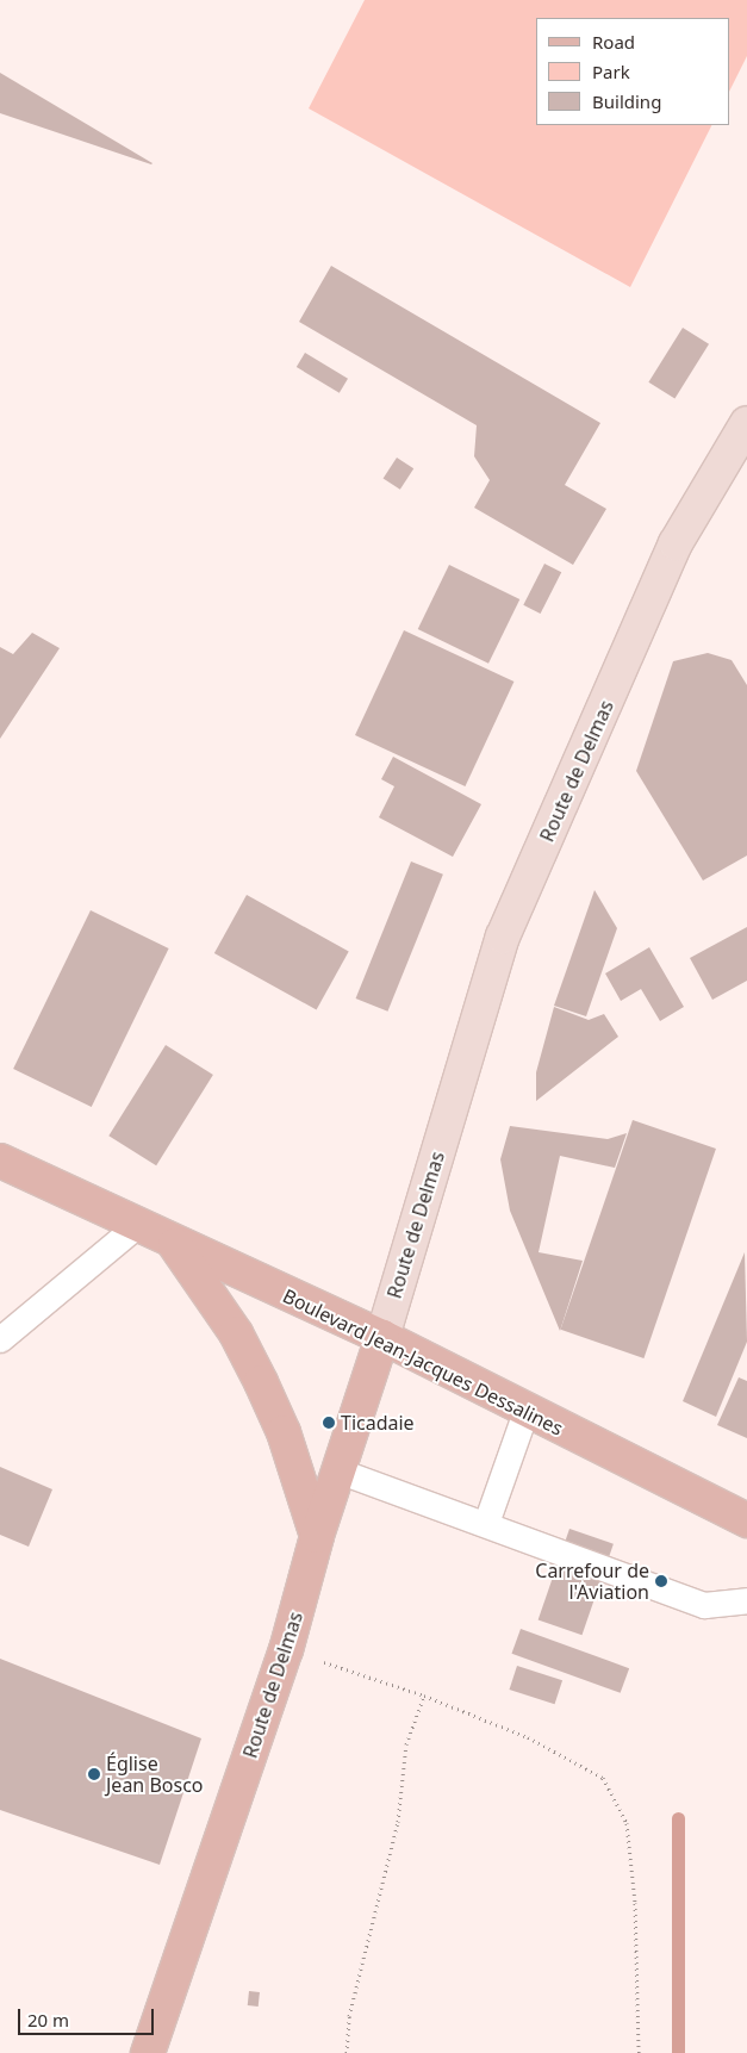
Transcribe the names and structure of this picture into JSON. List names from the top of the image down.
{
  "streets": {
    "main road": ["Route de Delmas", "Boulevard Jean-Jacques Dessalines"]
  },
  "crossings": [
    ["Route de Delmas", "Boulevard Jean-Jacques Dessalines"]
  ],
  "places": ["Ticadaie", "Carrefour de l'Aviation", "Église Jean Bosco"],
  "legend": ["Road", "Park", "Building"],
  "scale_bar": "20 m"
}
